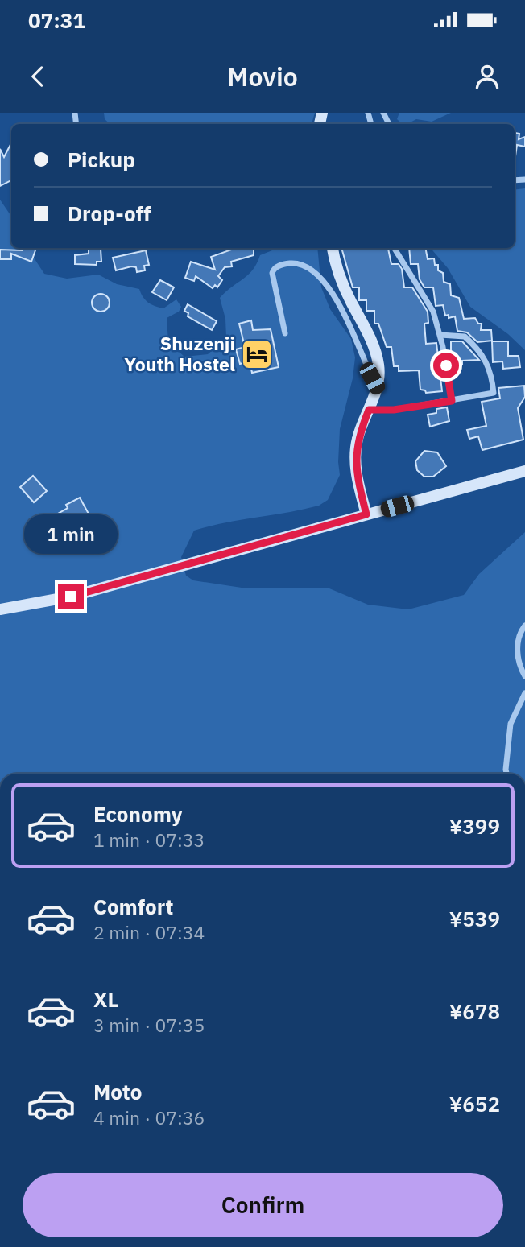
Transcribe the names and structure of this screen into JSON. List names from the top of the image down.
{
  "places": {
    "hotel": ["Shuzenji Youth Hostel"]
  },
  "page": {
    "status": "07:31",
    "header": "Movio",
    "banner": ["Pickup", "Drop-off"],
    "bubble": "1 min",
    "list": [
      {
        "name": "Economy",
        "note": "1 min · 07:33",
        "value": "¥399"
      },
      {
        "name": "Comfort",
        "note": "2 min · 07:34",
        "value": "¥539"
      },
      {
        "name": "XL",
        "note": "3 min · 07:35",
        "value": "¥678"
      },
      {
        "name": "Moto",
        "note": "4 min · 07:36",
        "value": "¥652"
      }
    ],
    "buttons": "Confirm"
  }
}
